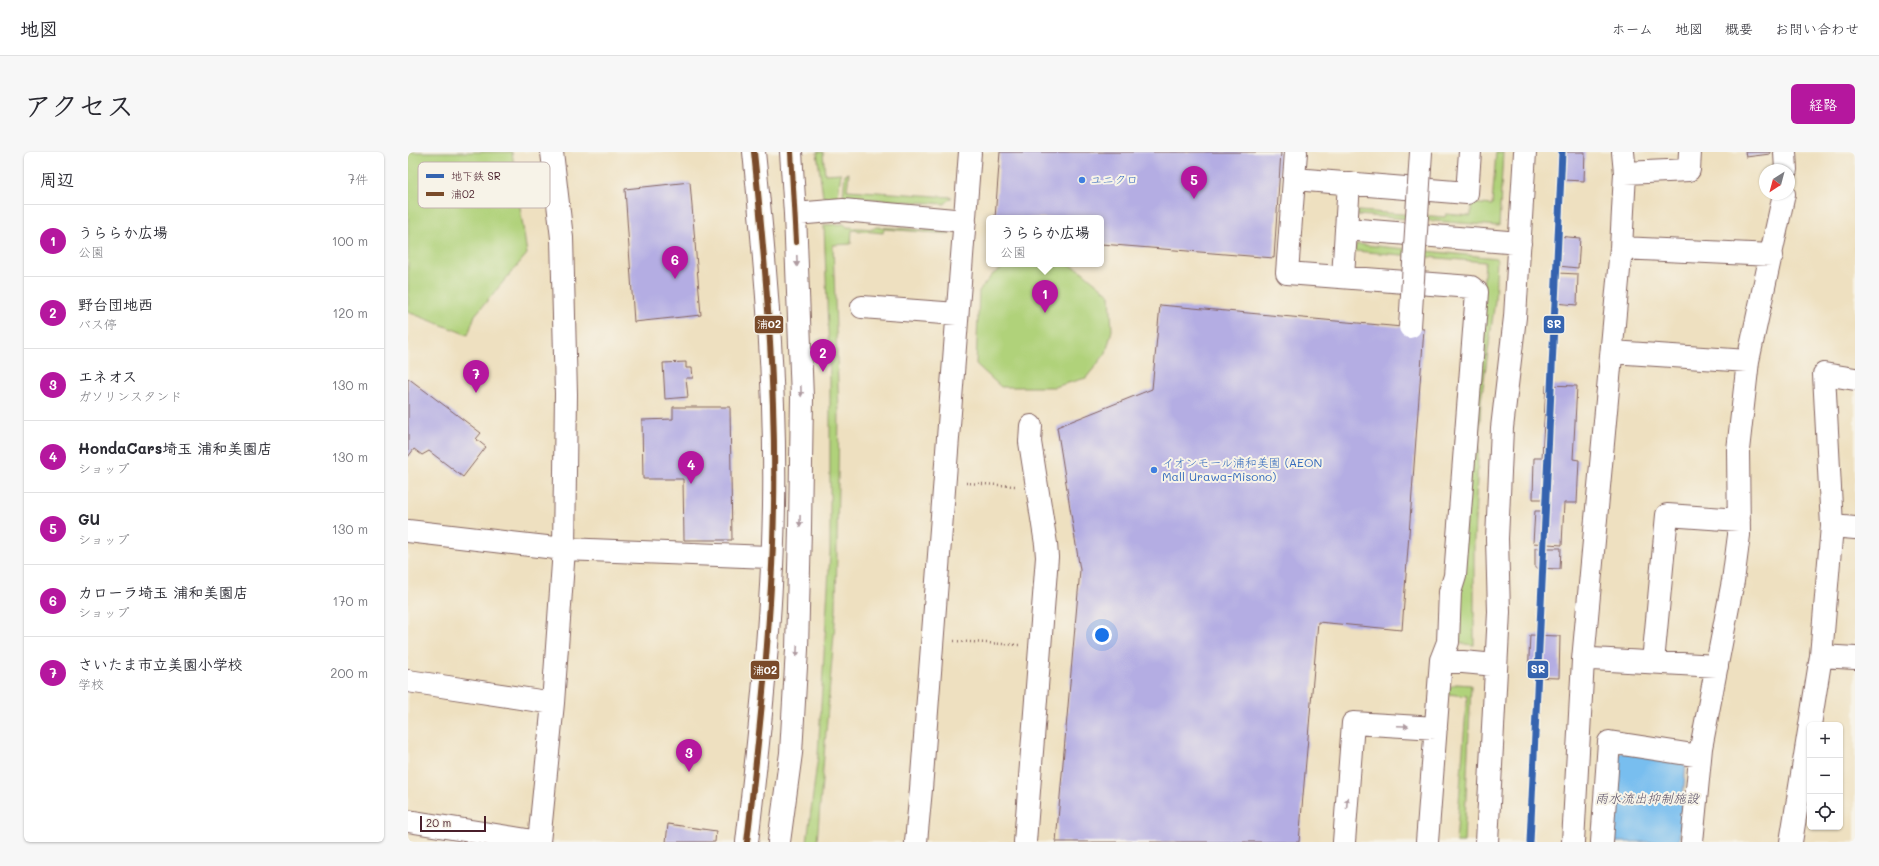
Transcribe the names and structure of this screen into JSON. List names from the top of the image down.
{
  "water": ["雨水流出抑制施設"],
  "places": ["ユニクロ", "イオンモール浦和美園 (AEON Mall Urawa-Misono)"],
  "lines": ["metro line SR", "transit line 浦02"],
  "legend": ["地下鉄 SR", "浦02"],
  "scale_bar": "20 m",
  "north": "bottom left",
  "page": {
    "header": "地図",
    "nav": [
      "ホーム",
      "地図",
      "概要",
      "お問い合わせ"
    ],
    "title": "アクセス",
    "buttons": "経路",
    "heading": ["周辺", "7件"],
    "pins": [
      "5",
      "6",
      "1",
      "2",
      "7",
      "4",
      "3"
    ],
    "list": [
      {
        "mark": "1",
        "name": "うららか広場",
        "note": "公園",
        "value": "100 m"
      },
      {
        "mark": "2",
        "name": "野台団地西",
        "note": "バス停",
        "value": "120 m"
      },
      {
        "mark": "3",
        "name": "エネオス",
        "note": "ガソリンスタンド",
        "value": "130 m"
      },
      {
        "mark": "4",
        "name": "HondaCars埼玉 浦和美園店",
        "note": "ショップ",
        "value": "130 m"
      },
      {
        "mark": "5",
        "name": "GU",
        "note": "ショップ",
        "value": "130 m"
      },
      {
        "mark": "6",
        "name": "カローラ埼玉 浦和美園店",
        "note": "ショップ",
        "value": "170 m"
      },
      {
        "mark": "7",
        "name": "さいたま市立美園小学校",
        "note": "学校",
        "value": "200 m"
      }
    ],
    "popup": ["うららか広場", "公園"],
    "map_buttons": ["+", "−"],
    "scale": "20 m"
  }
}
